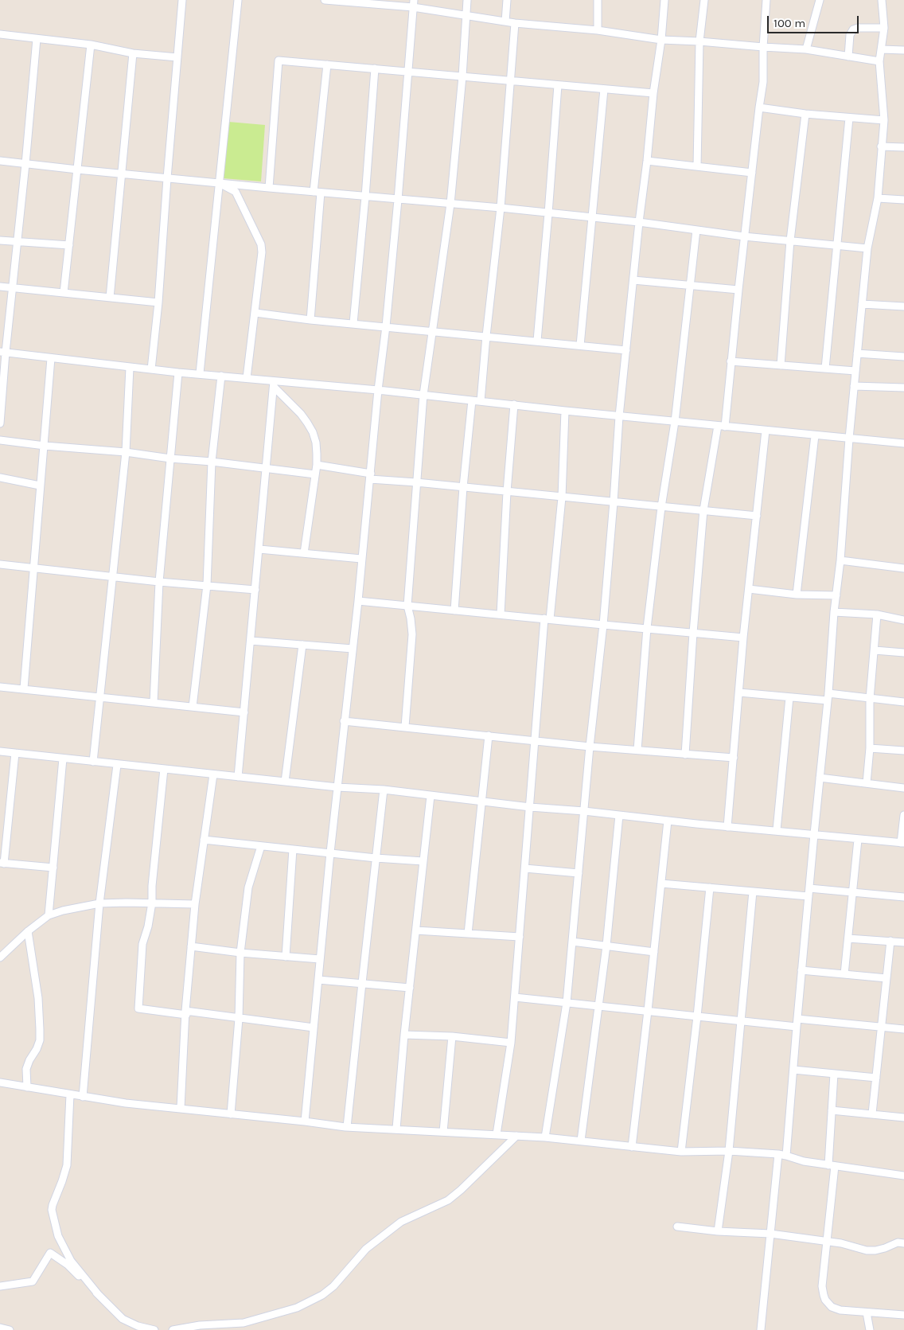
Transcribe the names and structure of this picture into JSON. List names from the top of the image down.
{
  "scale_bar": "100 m"
}
